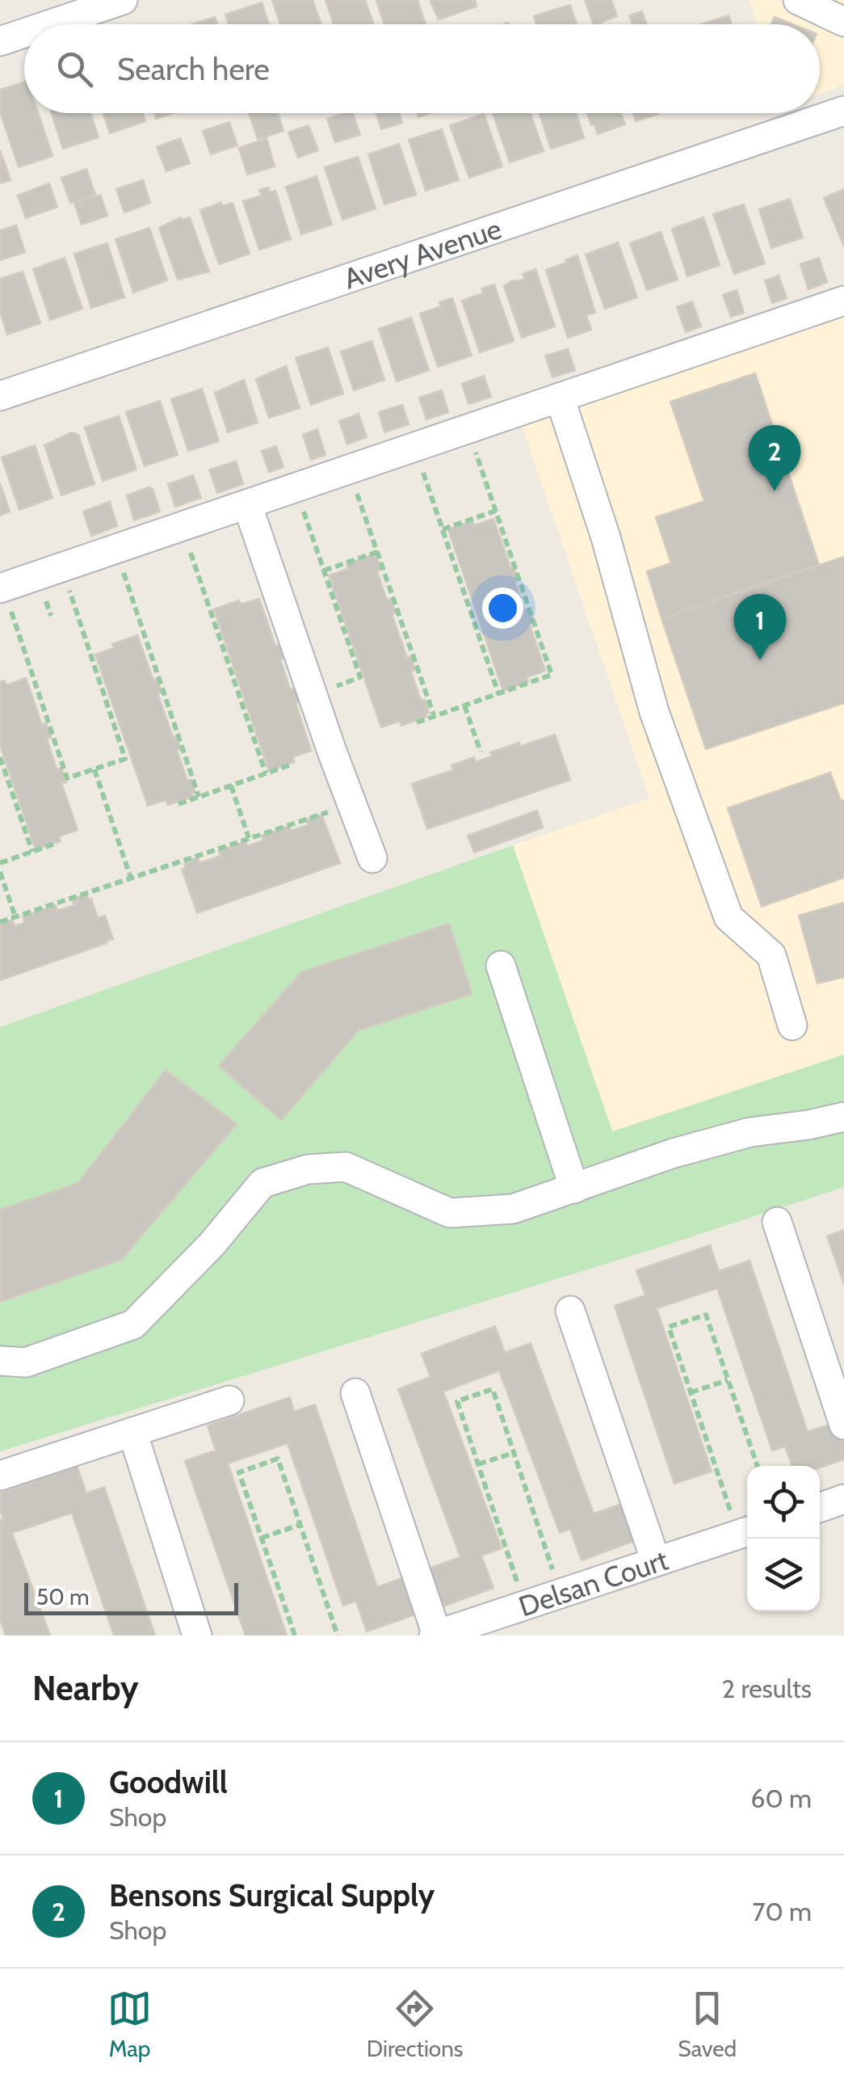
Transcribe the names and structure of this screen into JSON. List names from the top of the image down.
{
  "streets": {
    "street": ["Avery Avenue", "Delsan Court"]
  },
  "scale_bar": "50 m",
  "page": {
    "search": "Search here",
    "pins": ["2", "1"],
    "scale": "50 m",
    "heading": ["Nearby", "2 results"],
    "list": [
      {
        "mark": "1",
        "name": "Goodwill",
        "note": "Shop",
        "value": "60 m"
      },
      {
        "mark": "2",
        "name": "Bensons Surgical Supply",
        "note": "Shop",
        "value": "70 m"
      }
    ],
    "nav": ["Map", "Directions", "Saved"]
  }
}
